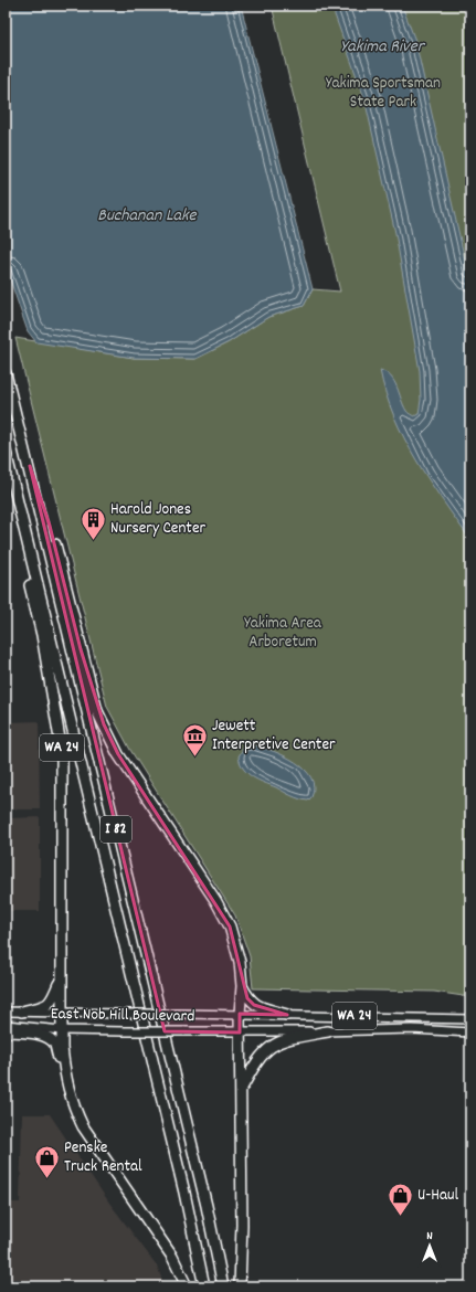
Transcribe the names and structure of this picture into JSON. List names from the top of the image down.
{
  "streets": {
    "highway": ["WA 24", "I 82"],
    "main road": ["East Nob Hill Boulevard"]
  },
  "crossings": [
    ["WA 24", "I 82"],
    ["WA 24", "East Nob Hill Boulevard"]
  ],
  "water": ["Yakima River", "Buchanan Lake"],
  "parks": ["Yakima Sportsman State Park", "Yakima Area Arboretum"],
  "places": {
    "building": ["Harold Jones Nursery Center"],
    "museum": ["Jewett Interpretive Center"],
    "shop": ["Penske Truck Rental", "U-Haul"]
  },
  "north": "top"
}
